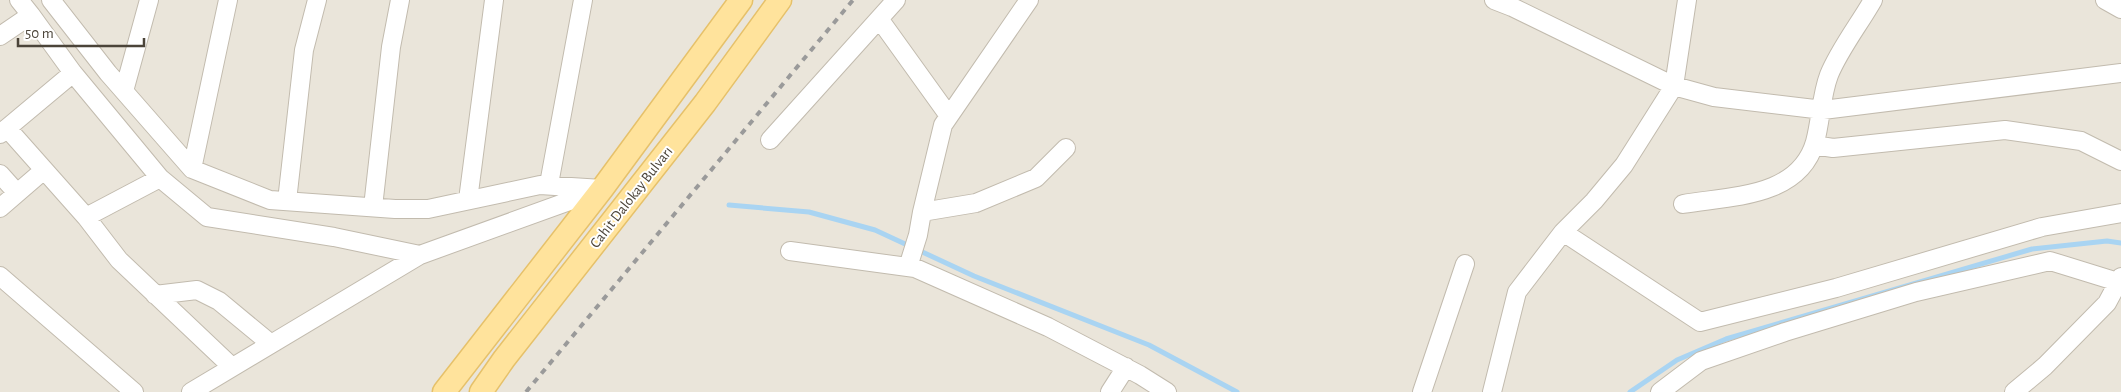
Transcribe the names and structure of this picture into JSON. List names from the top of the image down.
{
  "streets": {
    "main road": ["Cahit Dalokay Bulvarı"]
  },
  "scale_bar": "50 m"
}
